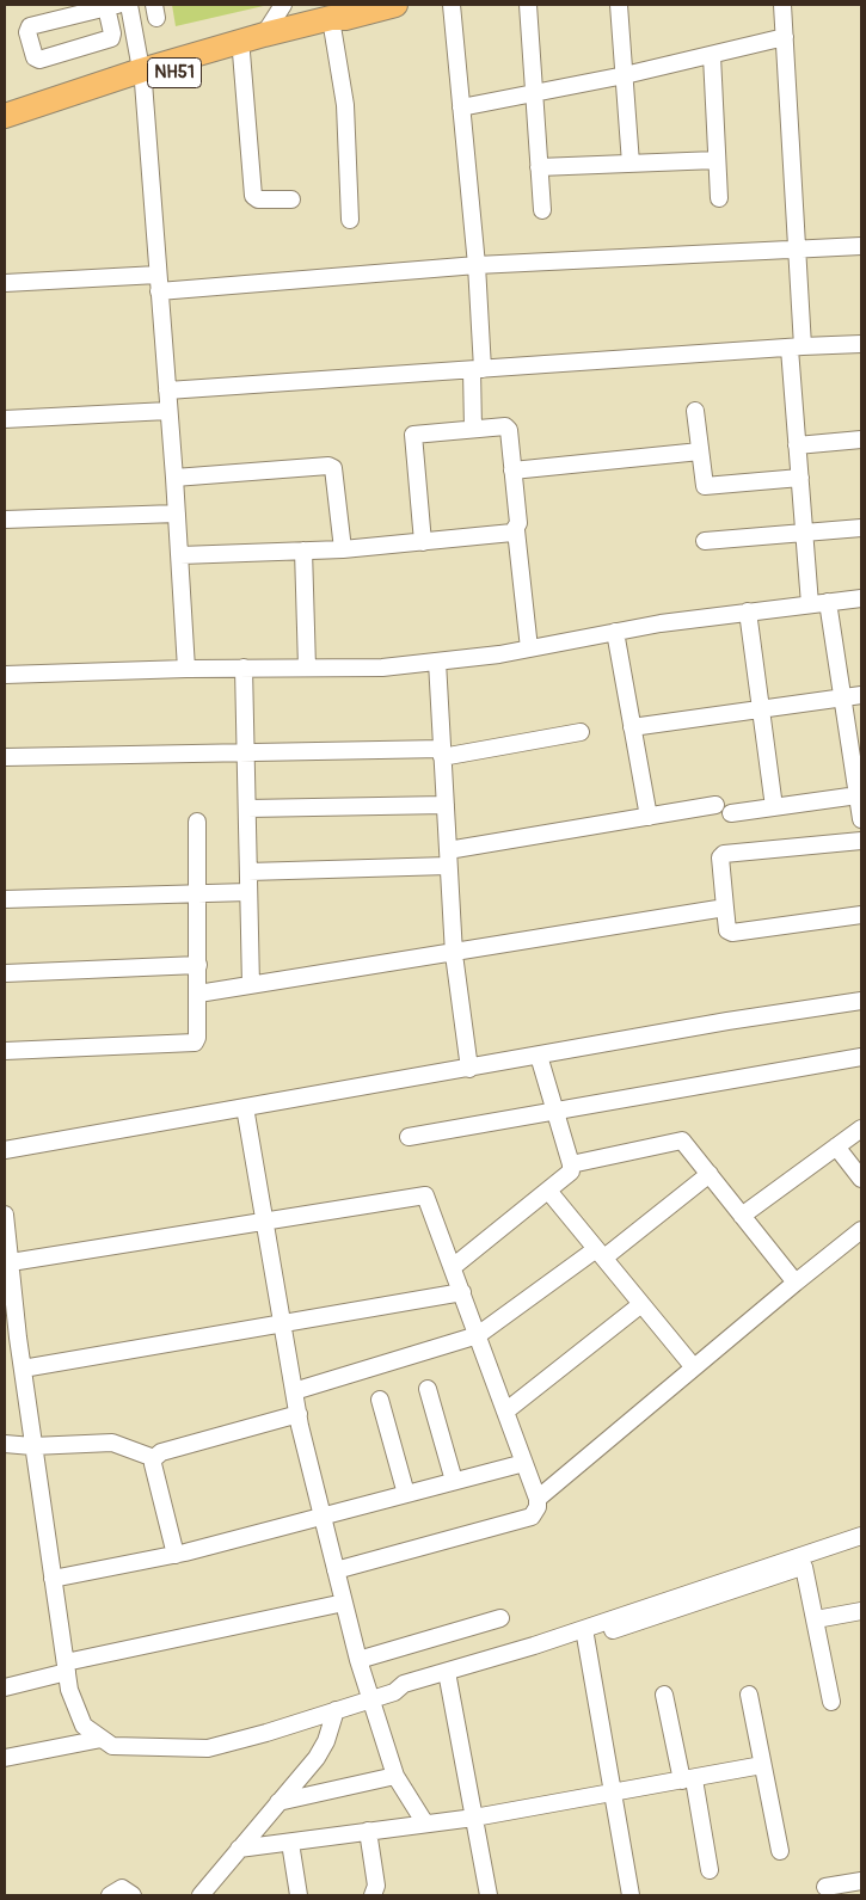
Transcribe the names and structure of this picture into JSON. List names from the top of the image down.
{
  "streets": {
    "highway": ["NH51"]
  }
}
